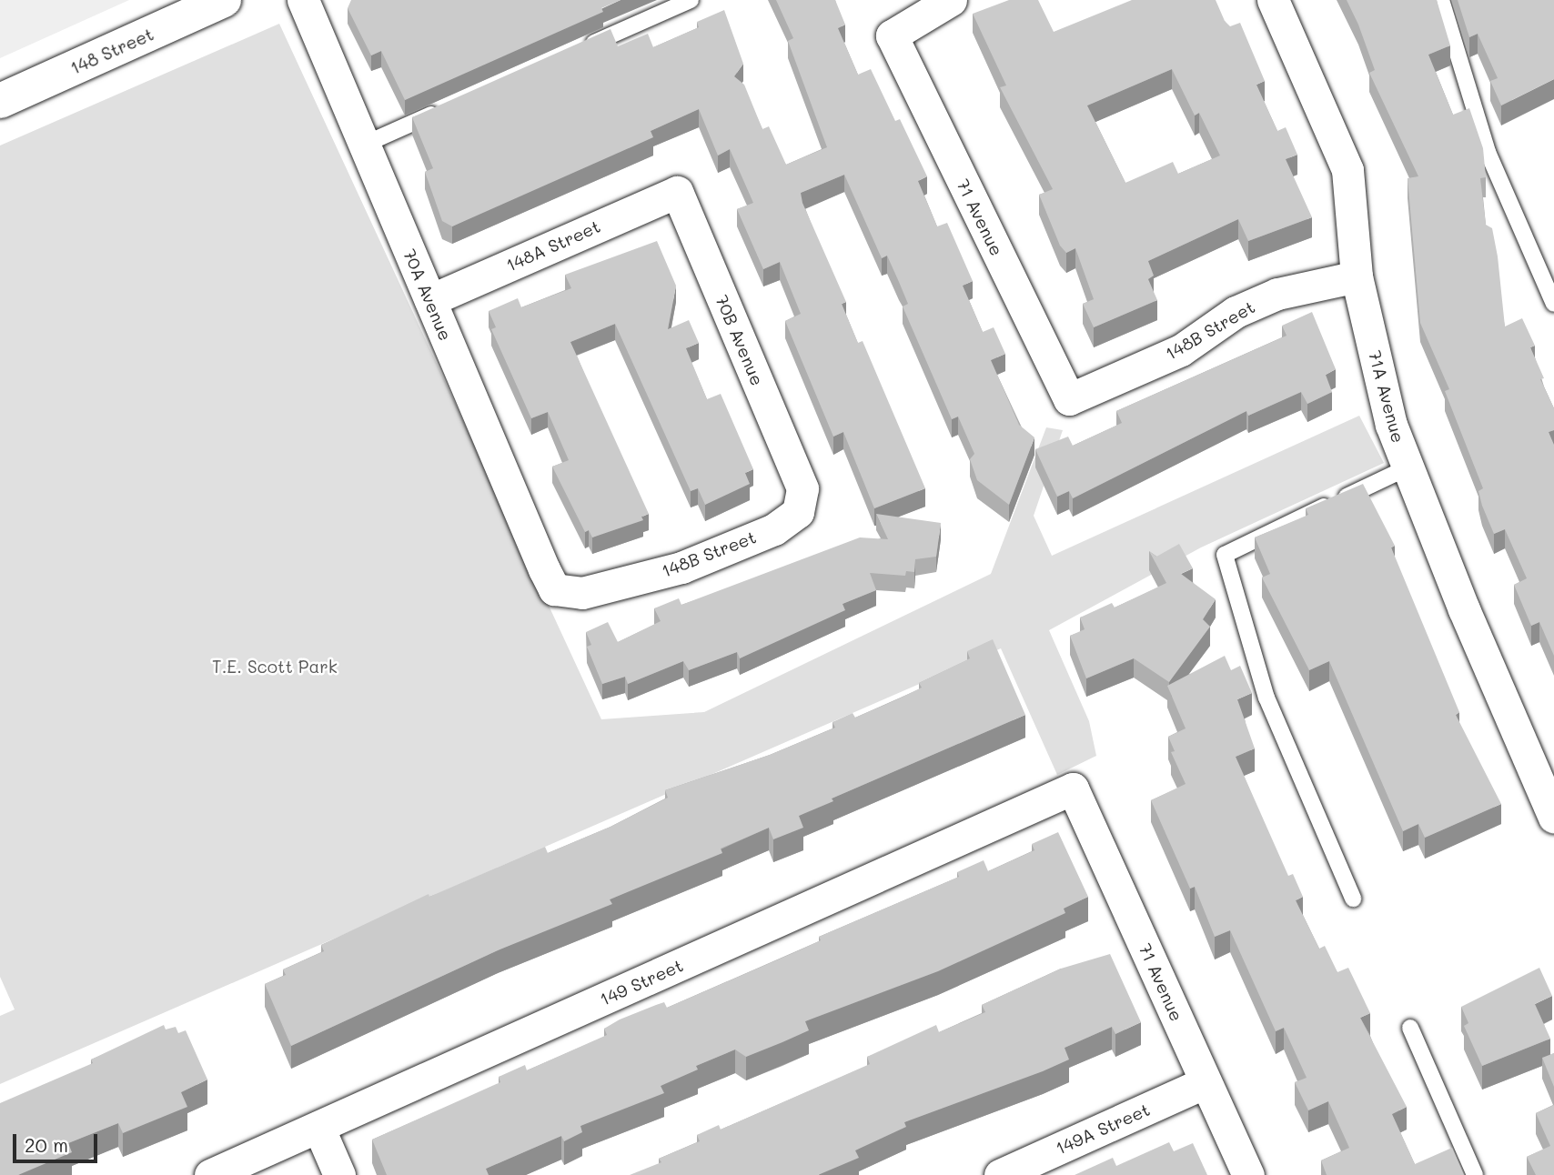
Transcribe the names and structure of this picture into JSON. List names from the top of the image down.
{
  "streets": {
    "street": [
      "148 Street",
      "71 Avenue",
      "148A Street",
      "70A Avenue",
      "148B Street",
      "70B Avenue",
      "71A Avenue",
      "149 Street",
      "149A Street"
    ]
  },
  "crossings": [
    ["71 Avenue", "148B Street"],
    ["71 Avenue", "149 Street"],
    ["71 Avenue", "149A Street"],
    ["148A Street", "70A Avenue"],
    ["148A Street", "70B Avenue"],
    ["70A Avenue", "148B Street"],
    ["148B Street", "70B Avenue"],
    ["148B Street", "71A Avenue"]
  ],
  "parks": ["T.E. Scott Park"],
  "scale_bar": "20 m"
}
